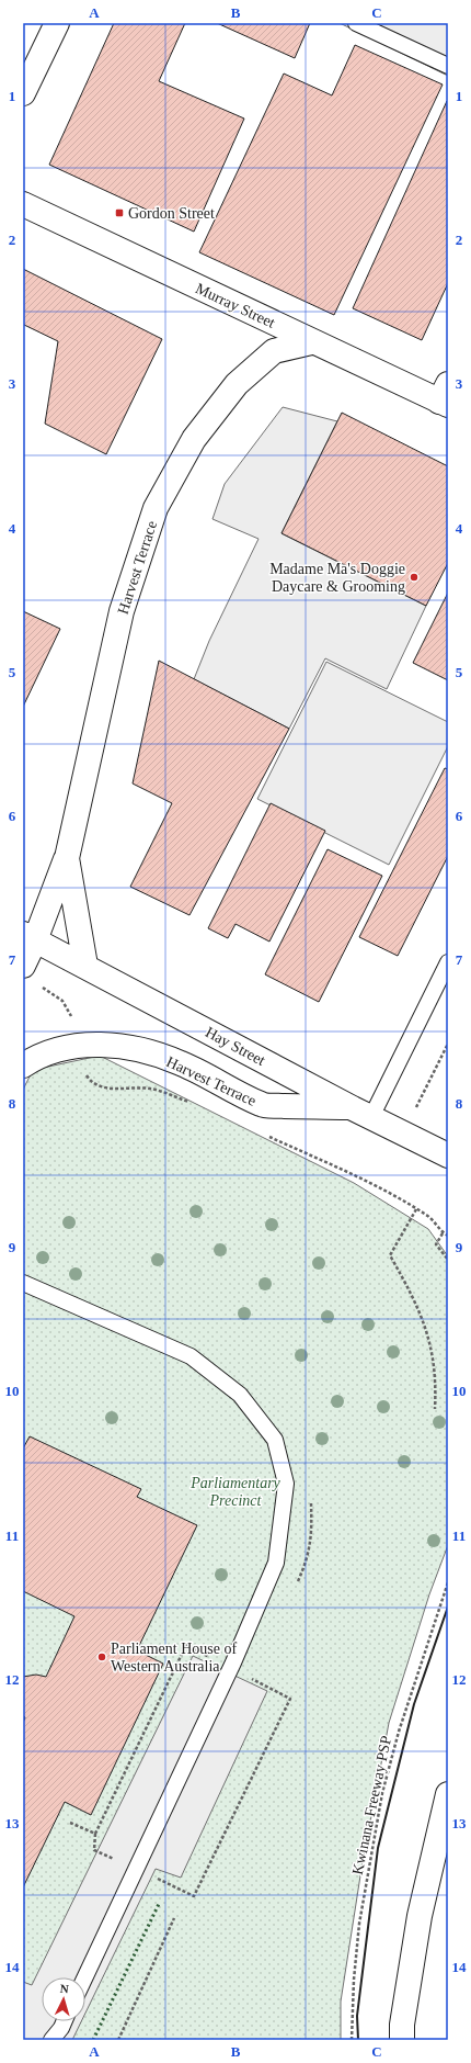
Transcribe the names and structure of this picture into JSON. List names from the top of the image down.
{
  "streets": {
    "main road": ["Murray Street", "Harvest Terrace", "Hay Street"],
    "path": ["Kwinana Freeway PSP"]
  },
  "crossings": [
    ["Murray Street", "Harvest Terrace"],
    ["Harvest Terrace", "Hay Street"]
  ],
  "parks": ["Parliamentary Precinct"],
  "places": {
    "transit": ["Gordon Street"],
    "other": ["Madame Ma's Doggie Daycare & Grooming", "Parliament House of Western Australia"]
  },
  "north": "top",
  "grid": {
    "columns": ["A", "B", "C"],
    "rows": [
      "1",
      "2",
      "3",
      "4",
      "5",
      "6",
      "7",
      "8",
      "9",
      "10",
      "11",
      "12",
      "13",
      "14"
    ]
  }
}
